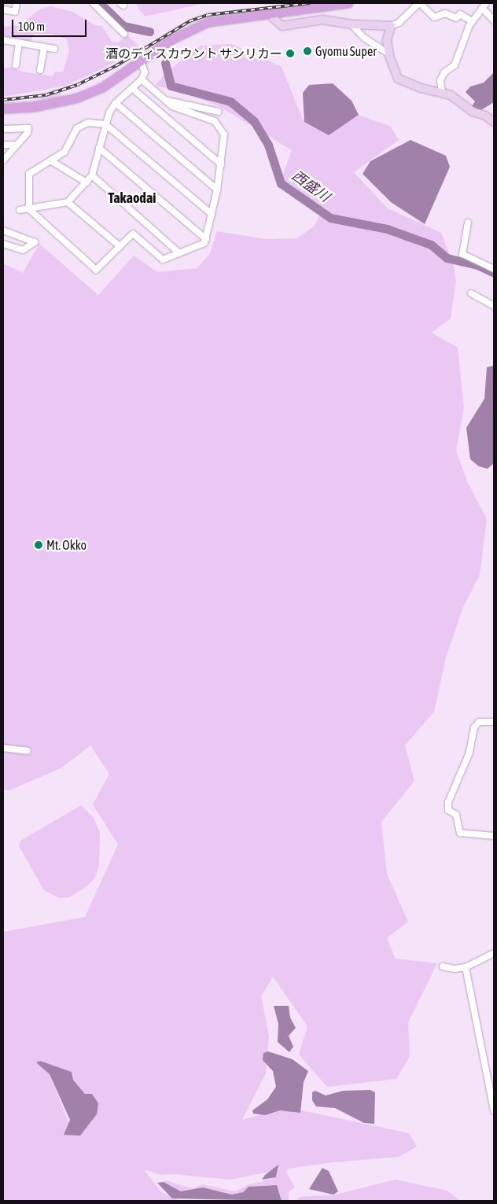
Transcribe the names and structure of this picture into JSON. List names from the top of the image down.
{
  "districts": ["Takaodai"],
  "water": ["西盛川"],
  "places": ["Gyomu Super", "酒のディスカウント サンリカー", "Mt. Okko"],
  "scale_bar": "100 m"
}
